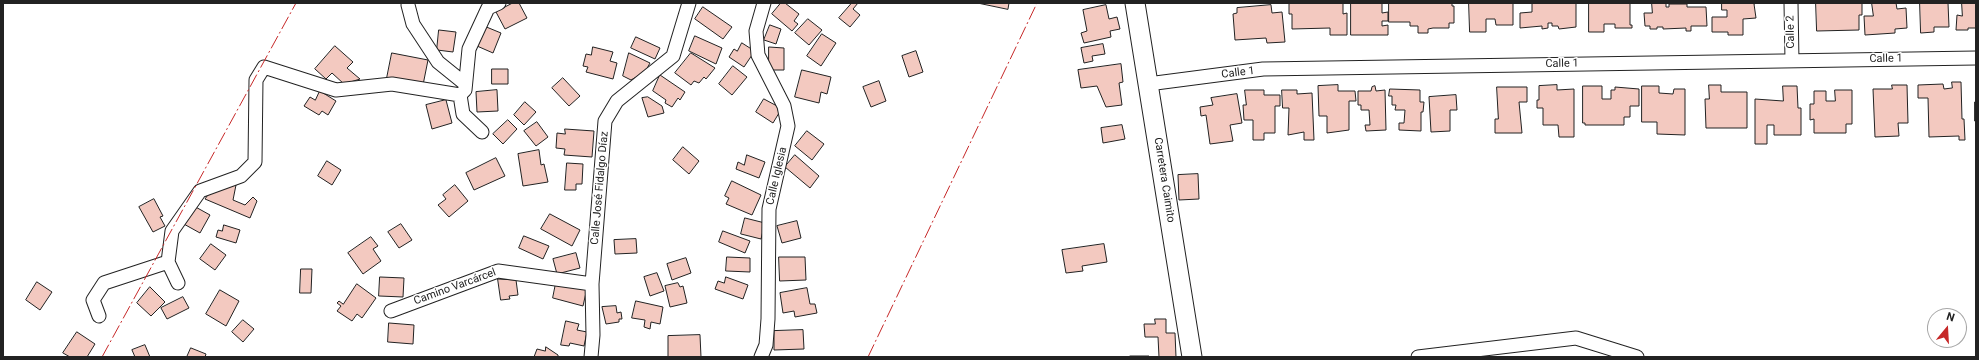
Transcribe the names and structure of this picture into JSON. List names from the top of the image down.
{
  "streets": {
    "street": [
      "Calle 2",
      "Calle 1",
      "Calle Iglesia",
      "Carretera Caimito",
      "Calle José Fidalgo Díaz",
      "Camino Varcárcel"
    ]
  },
  "crossings": [
    ["Calle 2", "Calle 1"],
    ["Calle 1", "Carretera Caimito"],
    ["Calle José Fidalgo Díaz", "Camino Varcárcel"]
  ],
  "north": "top"
}
